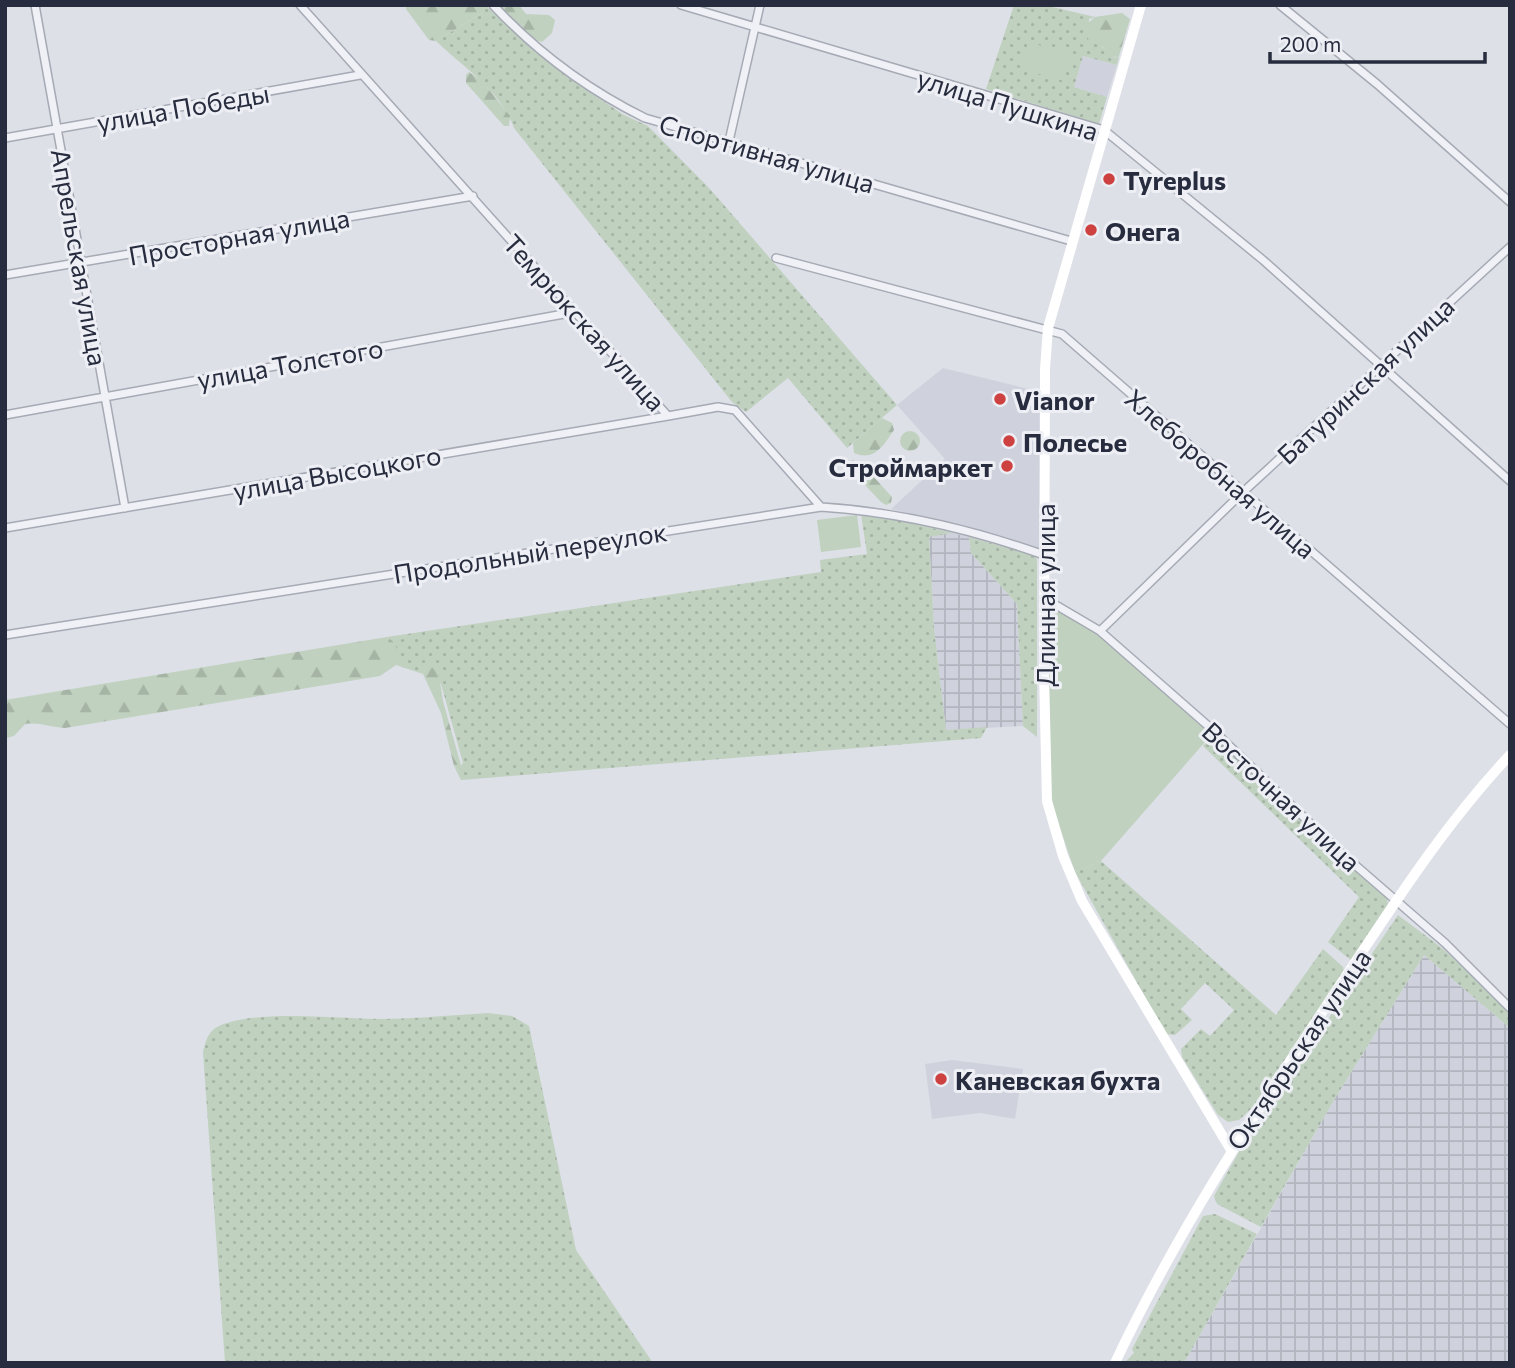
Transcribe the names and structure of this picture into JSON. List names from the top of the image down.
{
  "streets": {
    "street": [
      "улица Пушкина",
      "улица Победы",
      "Спортивная улица",
      "Просторная улица",
      "Апрельская улица",
      "Темрюкская улица",
      "улица Толстого",
      "Батуринская улица",
      "улица Высоцкого",
      "Хлеборобная улица",
      "Продольный переулок",
      "Длинная улица",
      "Восточная улица",
      "Октябрьская улица"
    ]
  },
  "crossings": [
    ["улица Пушкина", "Батуринская улица"],
    ["улица Пушкина", "Длинная улица"],
    ["улица Победы", "Апрельская улица"],
    ["улица Победы", "Темрюкская улица"],
    ["Спортивная улица", "Длинная улица"],
    ["Просторная улица", "Апрельская улица"],
    ["Просторная улица", "Темрюкская улица"],
    ["Апрельская улица", "улица Толстого"],
    ["Апрельская улица", "улица Высоцкого"],
    ["Темрюкская улица", "улица Толстого"],
    ["Темрюкская улица", "улица Высоцкого"],
    ["Темрюкская улица", "Продольный переулок"],
    ["Батуринская улица", "Хлеборобная улица"],
    ["Батуринская улица", "Восточная улица"],
    ["Хлеборобная улица", "Длинная улица"],
    ["Длинная улица", "Восточная улица"],
    ["Длинная улица", "Октябрьская улица"],
    ["Восточная улица", "Октябрьская улица"]
  ],
  "places": [
    "Tyreplus",
    "Онега",
    "Vianor",
    "Полесье",
    "Строймаркет",
    "Каневская бухта"
  ],
  "scale_bar": "200 m"
}
